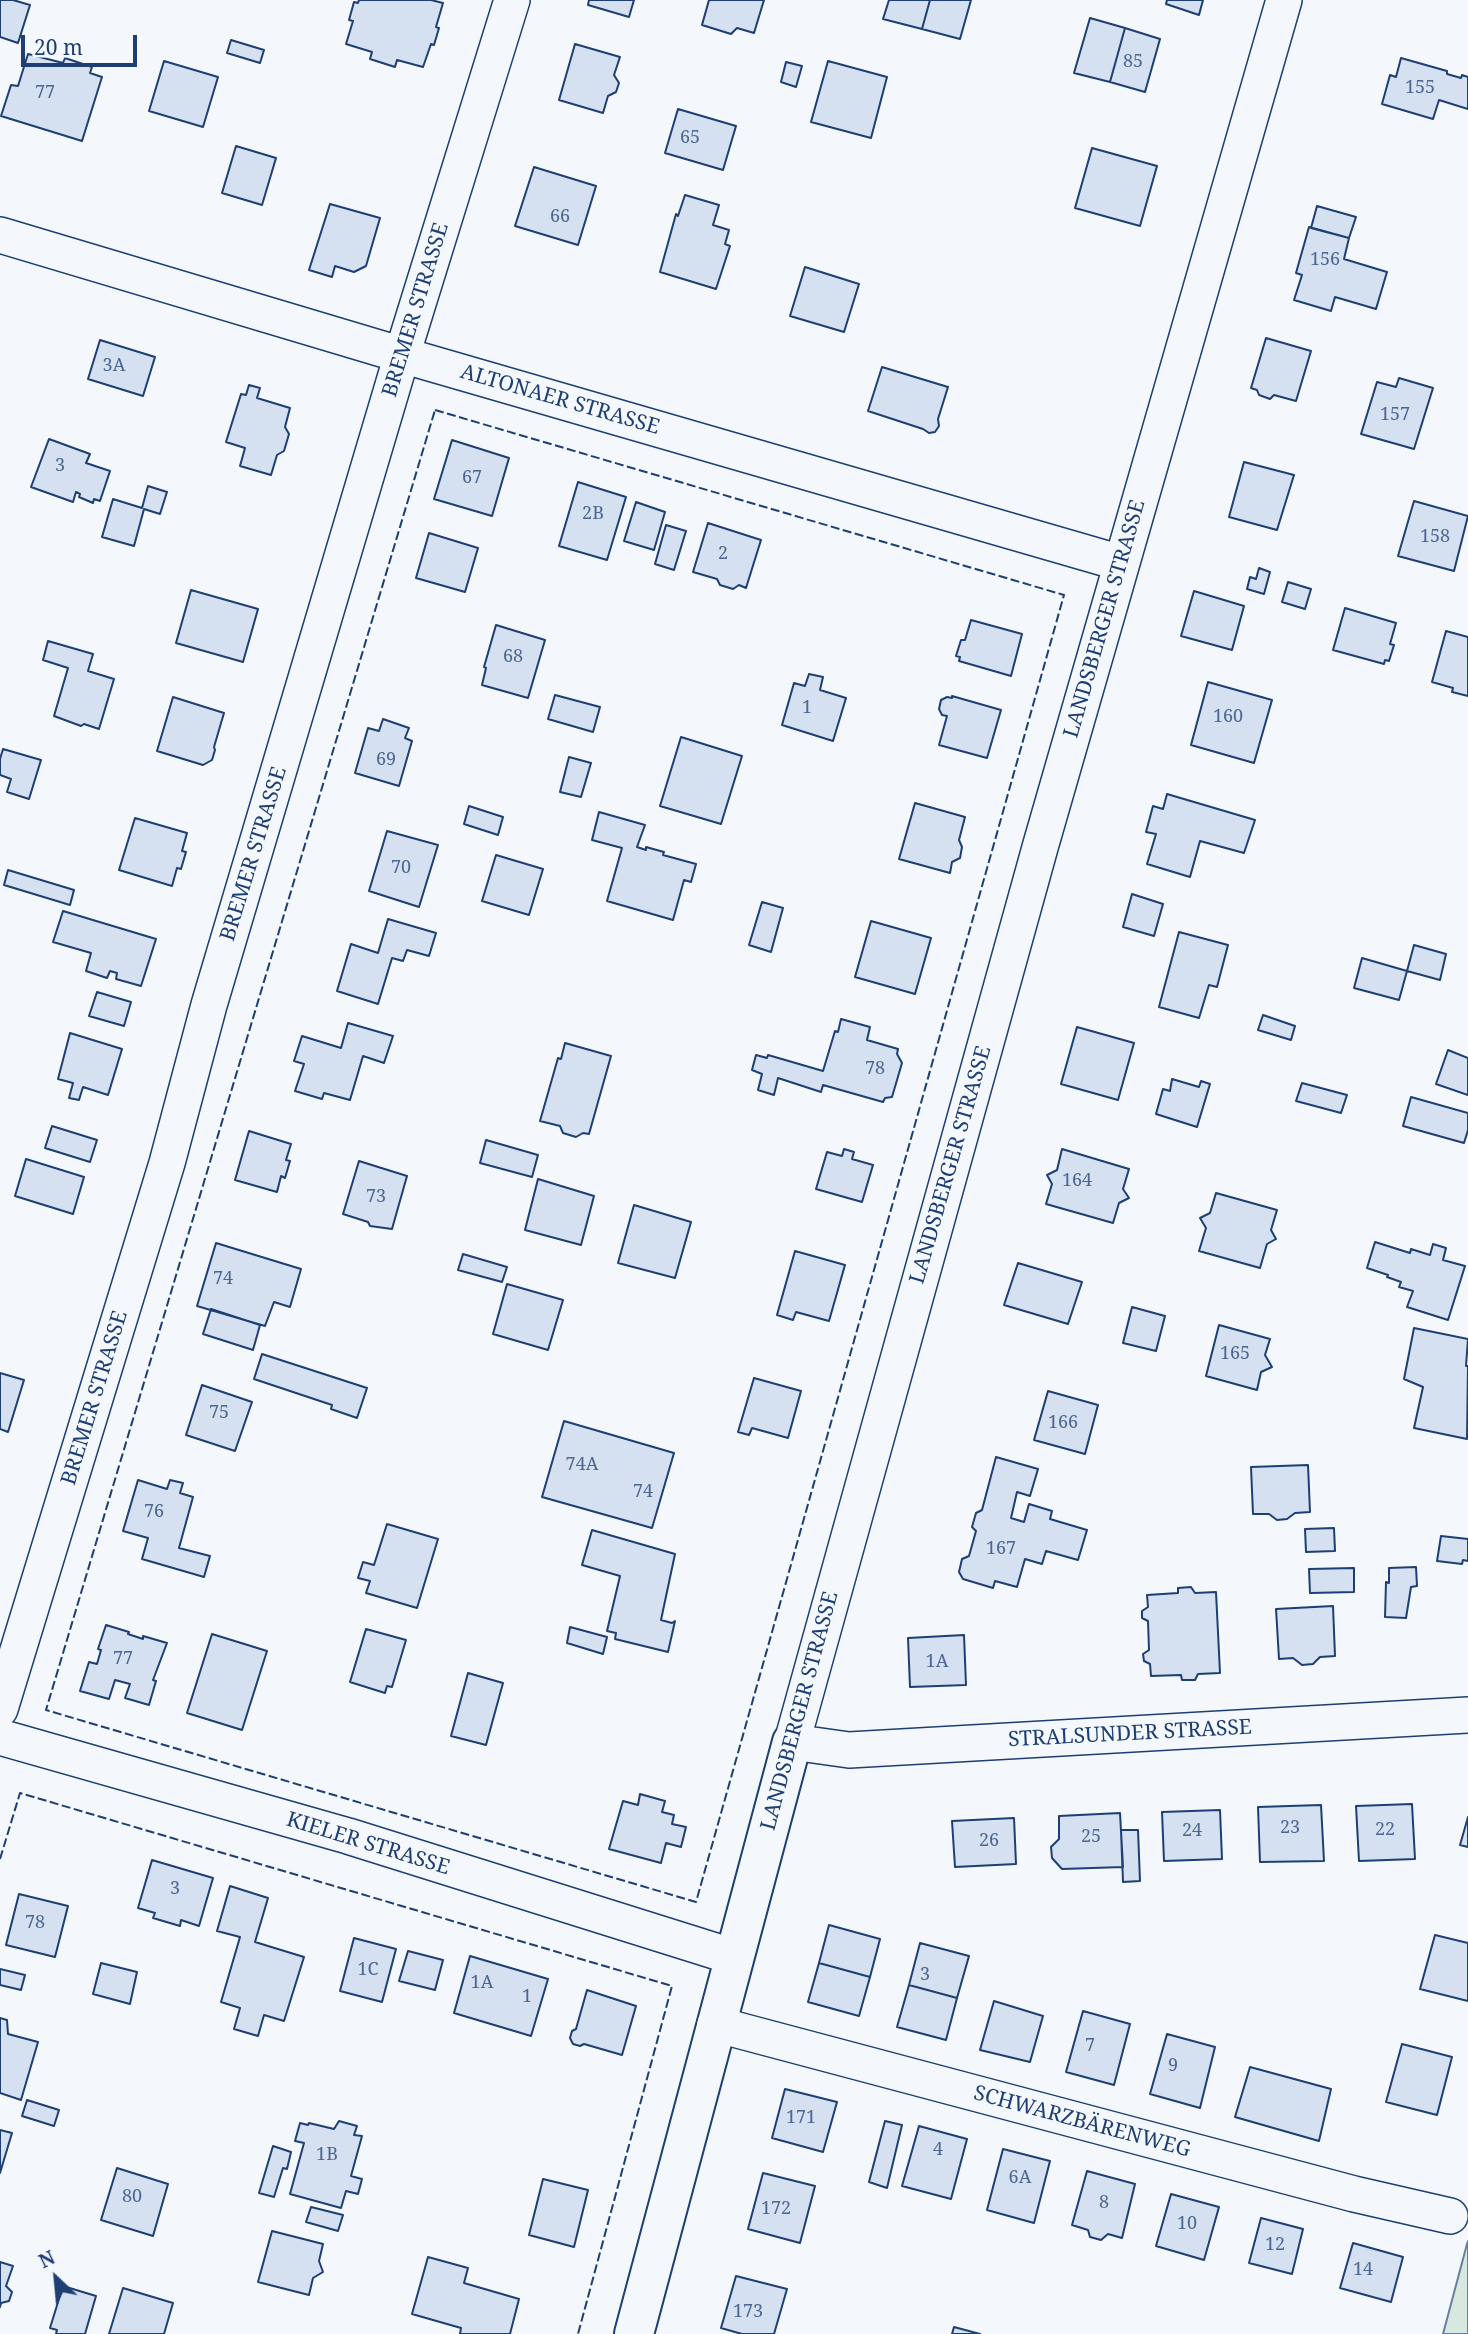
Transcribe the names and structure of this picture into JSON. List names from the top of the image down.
{
  "streets": {
    "street": [
      "BREMER STRASSE",
      "ALTONAER STRASSE",
      "LANDSBERGER STRASSE",
      "STRALSUNDER STRASSE",
      "KIELER STRASSE",
      "SCHWARZBÄRENWEG"
    ]
  },
  "crossings": [
    ["BREMER STRASSE", "ALTONAER STRASSE"],
    ["ALTONAER STRASSE", "LANDSBERGER STRASSE"],
    ["LANDSBERGER STRASSE", "STRALSUNDER STRASSE"],
    ["LANDSBERGER STRASSE", "KIELER STRASSE"],
    ["LANDSBERGER STRASSE", "SCHWARZBÄRENWEG"]
  ],
  "house_numbers": [
    "85",
    "155",
    "77",
    "65",
    "66",
    "156",
    "3A",
    "157",
    "3",
    "67",
    "2B",
    "158",
    "2",
    "68",
    "1",
    "160",
    "69",
    "70",
    "78",
    "164",
    "73",
    "74",
    "165",
    "75",
    "166",
    "74A",
    "74",
    "76",
    "167",
    "77",
    "1A",
    "23",
    "22",
    "24",
    "25",
    "26",
    "3",
    "78",
    "1C",
    "3",
    "1A",
    "1",
    "7",
    "9",
    "171",
    "4",
    "1B",
    "6A",
    "80",
    "8",
    "172",
    "10",
    "12",
    "14",
    "173"
  ],
  "scale_bar": "20 m",
  "north": "top left"
}
